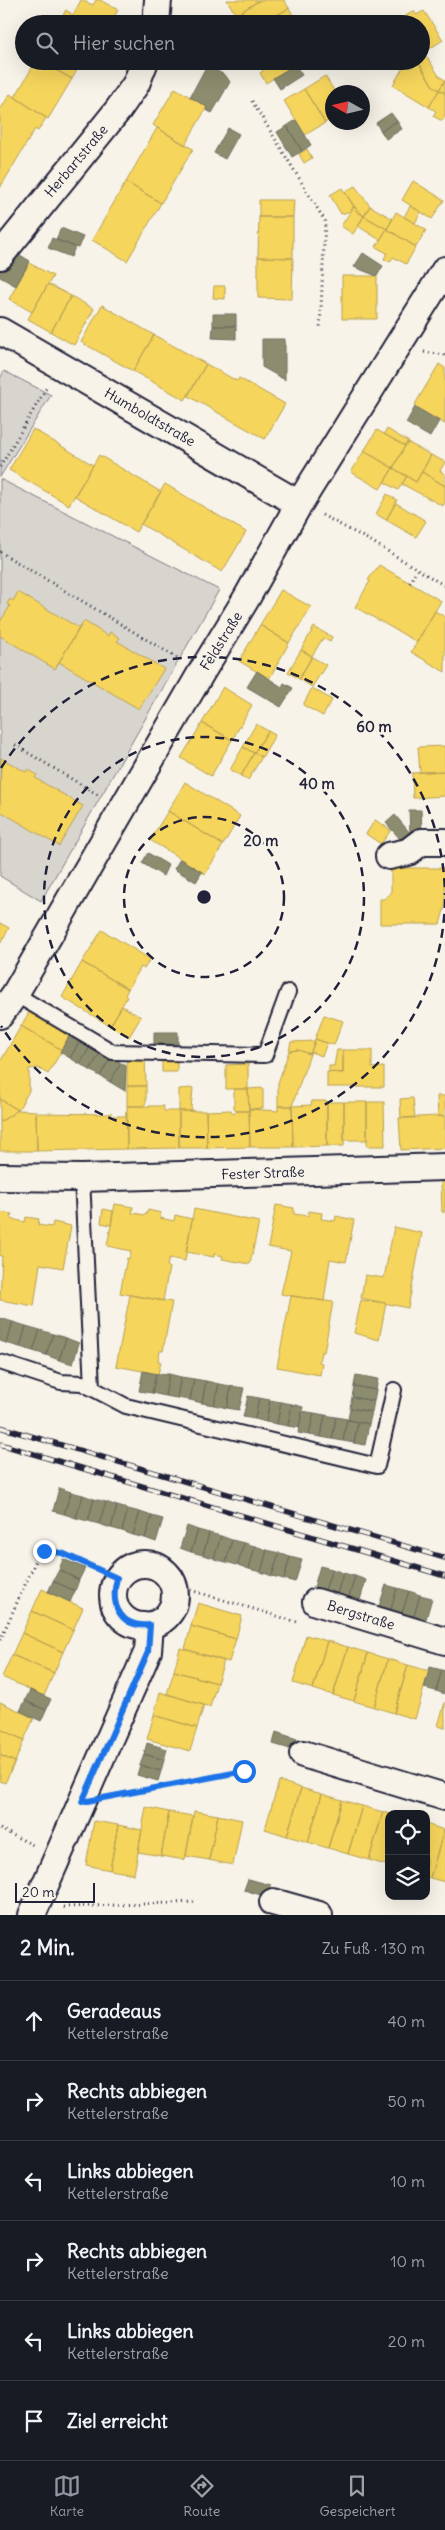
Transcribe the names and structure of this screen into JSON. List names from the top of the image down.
{
  "streets": {
    "street": [
      "Herbartstraße",
      "Humboldtstraße",
      "Feldstraße",
      "Fester Straße",
      "Bergstraße"
    ]
  },
  "crossings": [
    ["Humboldtstraße", "Feldstraße"]
  ],
  "scale_bar": "20 m",
  "north": "left",
  "page": {
    "search": "Hier suchen",
    "scale": "20 m",
    "heading": ["2 Min.", "Zu Fuß · 130 m"],
    "list": [
      ["Geradeaus", "Kettelerstraße", "40 m"],
      ["Rechts abbiegen", "Kettelerstraße", "50 m"],
      ["Links abbiegen", "Kettelerstraße", "10 m"],
      ["Rechts abbiegen", "Kettelerstraße", "10 m"],
      ["Links abbiegen", "Kettelerstraße", "20 m"],
      "Ziel erreicht"
    ],
    "nav": ["Karte", "Route", "Gespeichert"]
  },
  "rings": ["60 m", "40 m", "20 m"]
}
